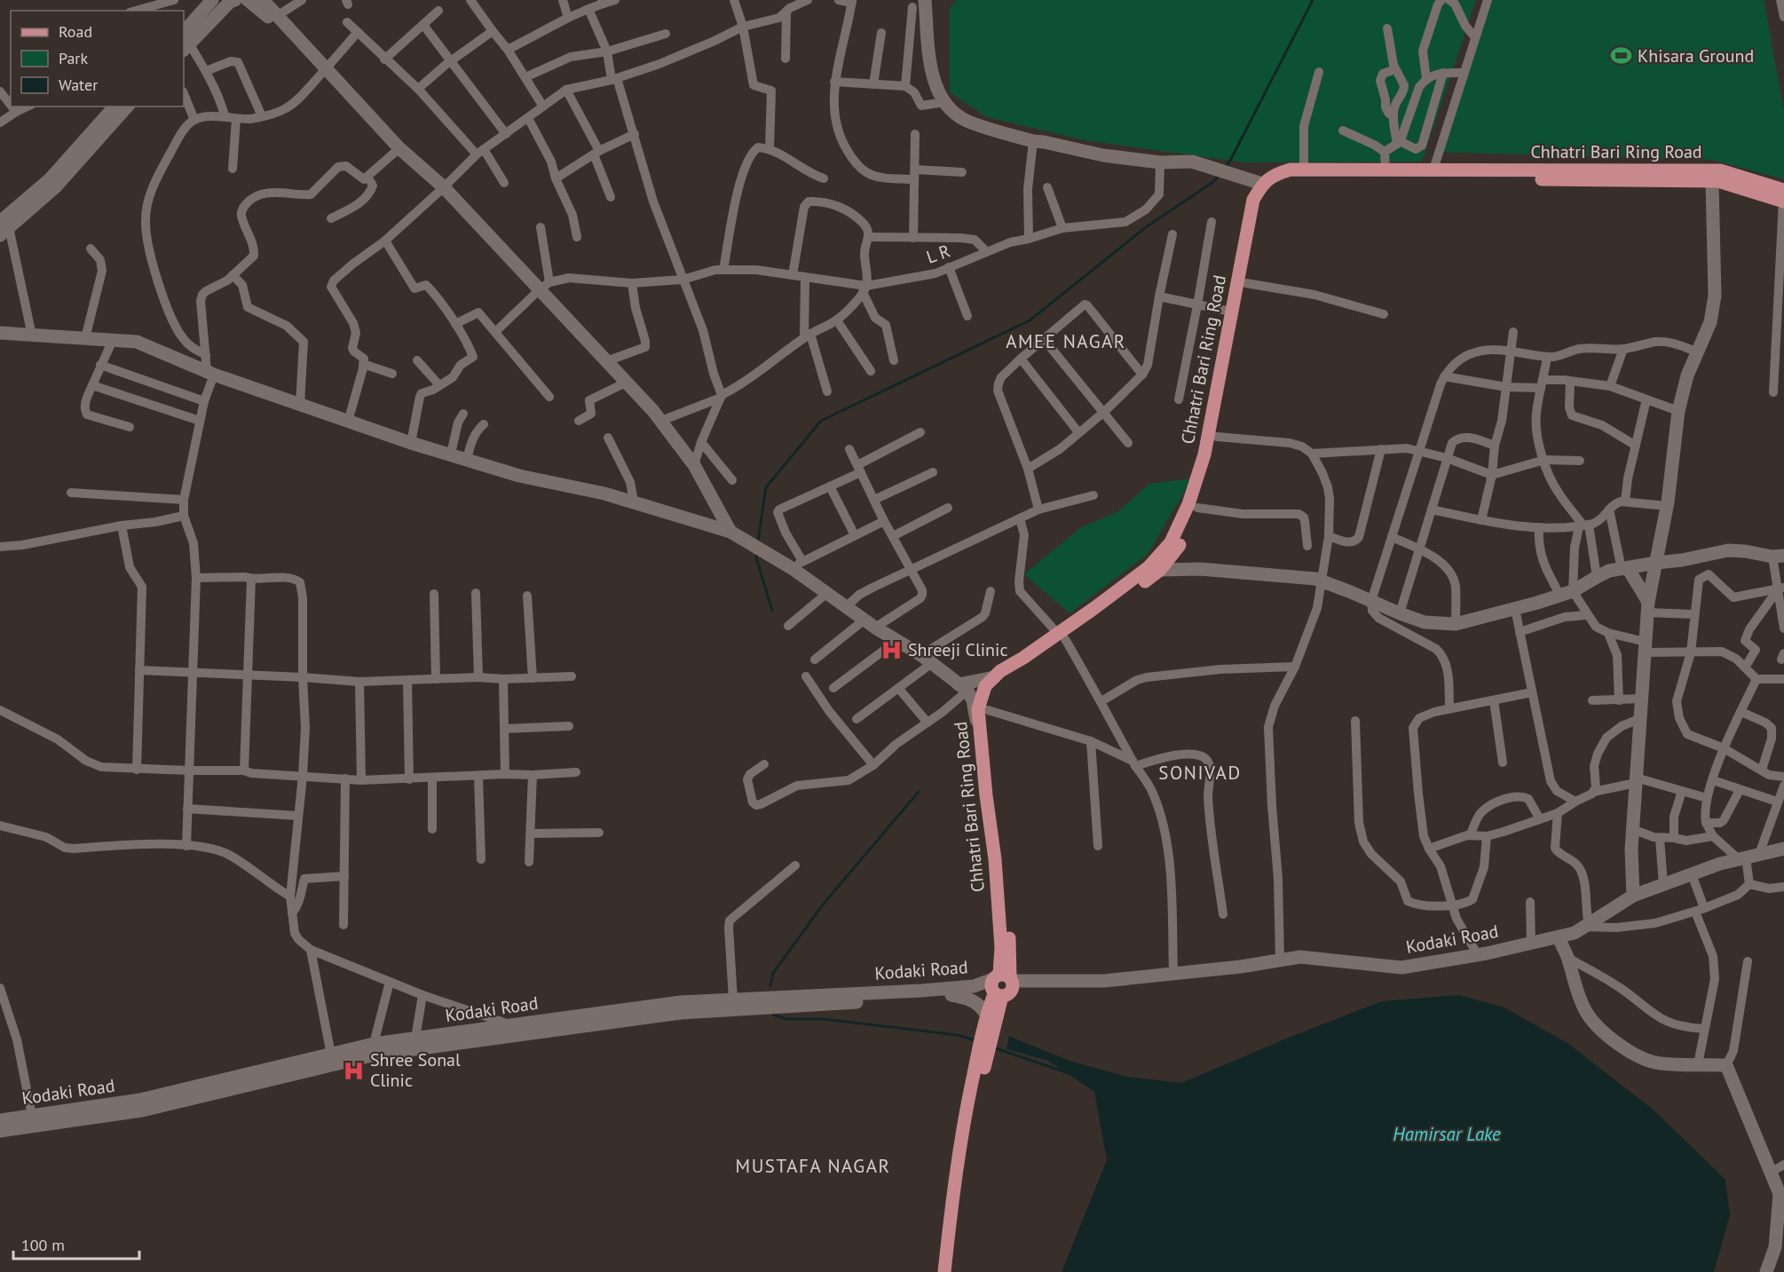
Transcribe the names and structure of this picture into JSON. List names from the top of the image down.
{
  "streets": {
    "main road": ["Chhatri Bari Ring Road"],
    "street": ["L R", "Kodaki Road"]
  },
  "crossings": [
    ["Chhatri Bari Ring Road", "Kodaki Road"]
  ],
  "districts": ["AMEE NAGAR", "SONIVAD", "MUSTAFA NAGAR"],
  "water": ["Hamirsar Lake"],
  "places": {
    "sports": ["Khisara Ground"],
    "hospital": ["Shreeji Clinic", "Shree Sonal Clinic"]
  },
  "legend": ["Road", "Park", "Water"],
  "scale_bar": "100 m"
}
